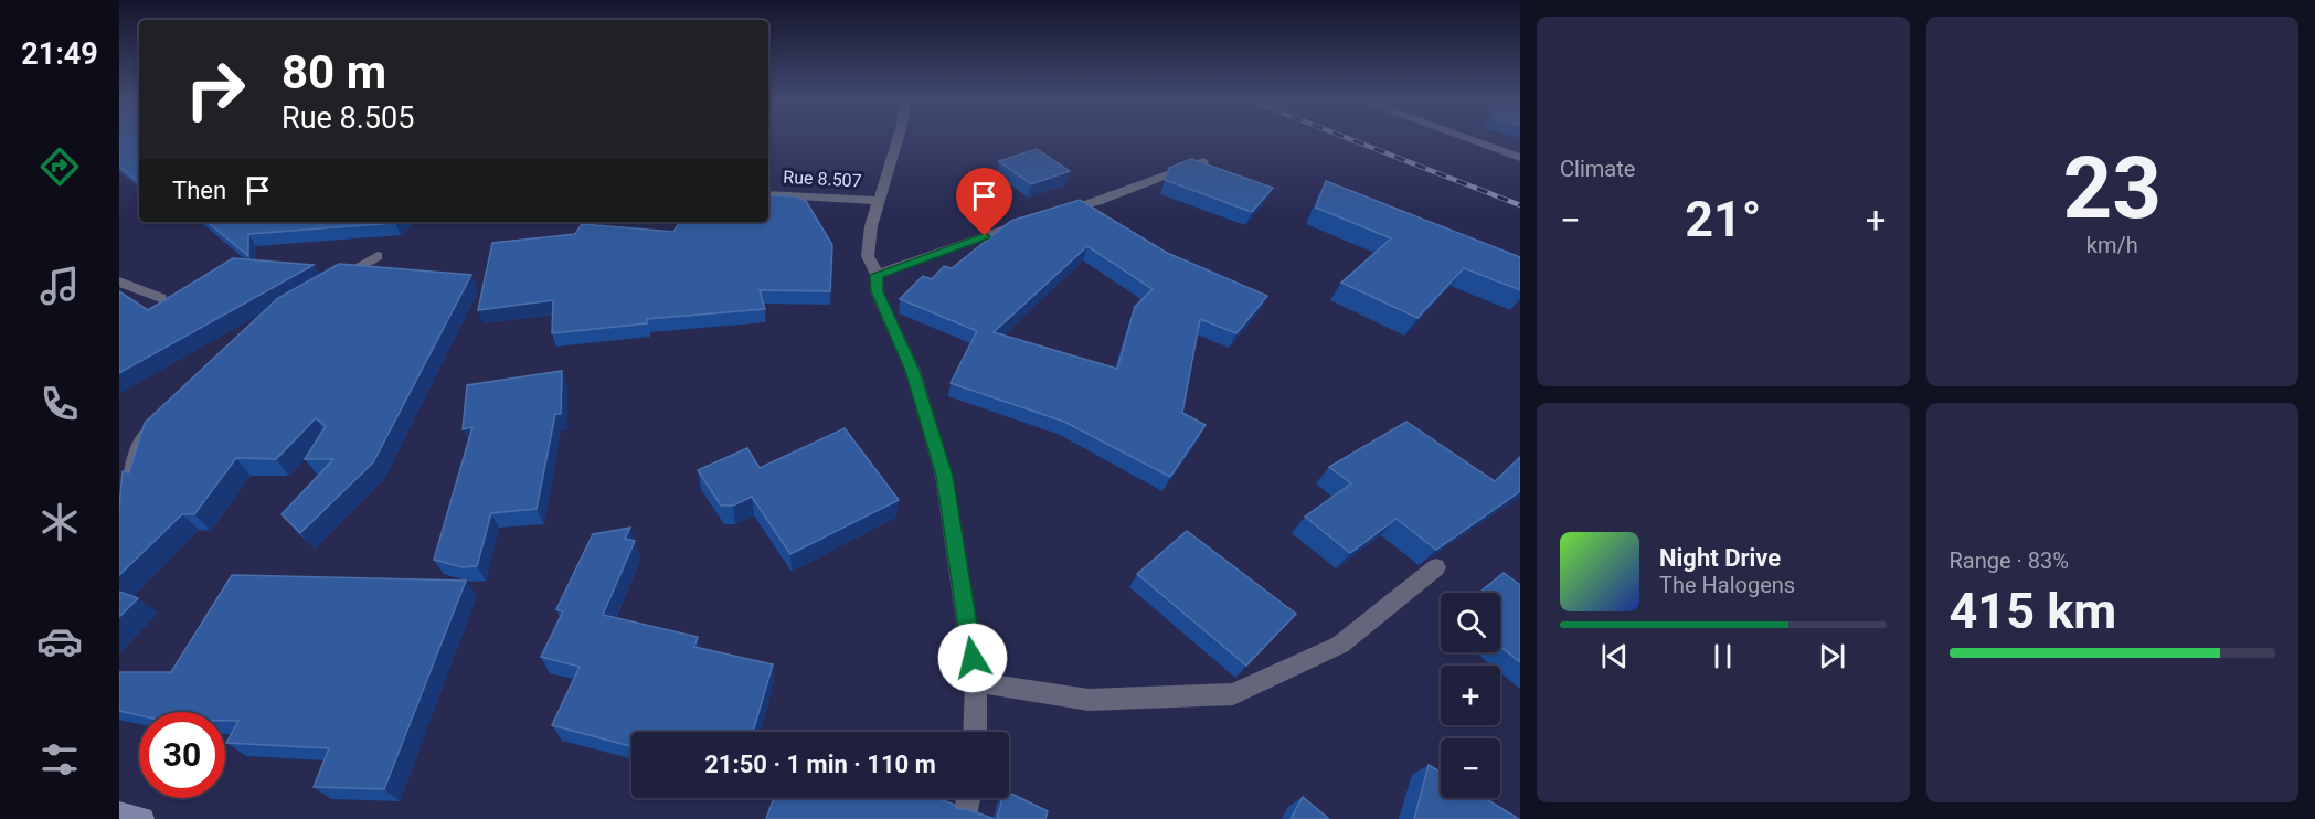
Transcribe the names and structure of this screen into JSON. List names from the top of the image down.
{
  "streets": {
    "street": ["Rue 8.507"]
  },
  "page": {
    "tabs": "21:49",
    "tile": [
      "Climate",
      ["23", "km/h"],
      ["Range · 83%", "415 km"]
    ],
    "turn": ["80 m", "Rue 8.505"],
    "then": "Then",
    "heat": ["−", "21°", "+"],
    "song": ["Night Drive", "The Halogens"],
    "map_buttons": ["+", "−"],
    "limit": "30",
    "trip": "21:50 · 1 min · 110 m"
  }
}
